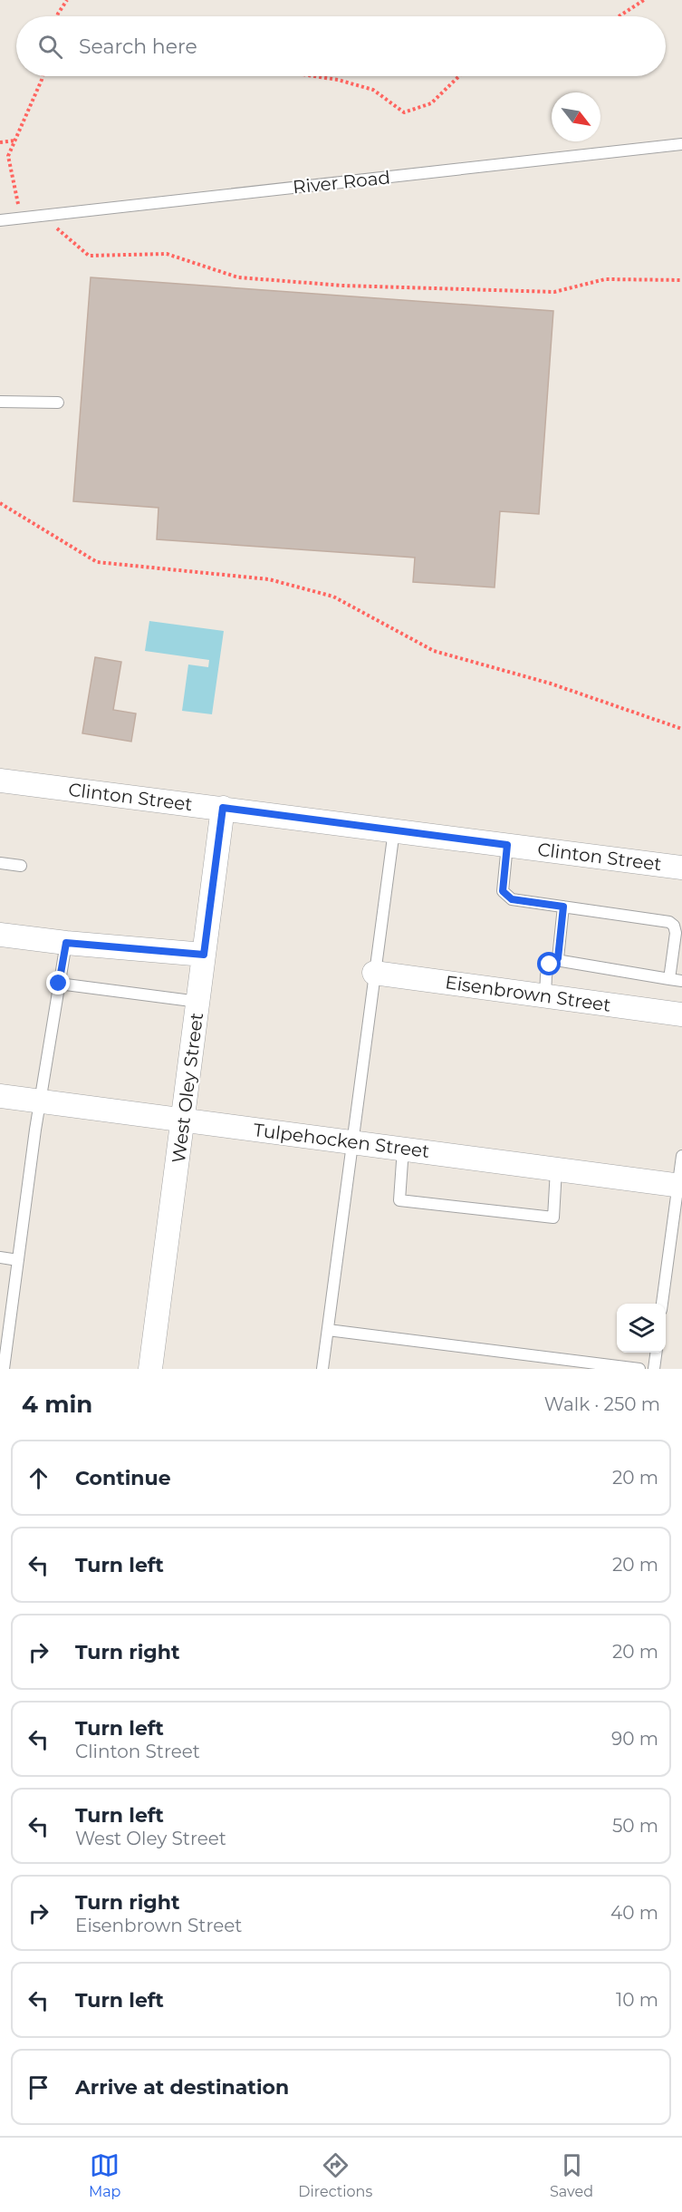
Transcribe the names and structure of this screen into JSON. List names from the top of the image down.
{
  "streets": {
    "street": [
      "Clinton Street",
      "Eisenbrown Street",
      "West Oley Street",
      "Tulpehocken Street"
    ],
    "lane": ["River Road"]
  },
  "crossings": [
    ["Clinton Street", "West Oley Street"],
    ["West Oley Street", "Tulpehocken Street"]
  ],
  "north": "bottom right",
  "page": {
    "search": "Search here",
    "heading": ["4 min", "Walk · 250 m"],
    "list": [
      ["Continue", "20 m"],
      ["Turn left", "20 m"],
      ["Turn right", "20 m"],
      ["Turn left", "Clinton Street", "90 m"],
      ["Turn left", "West Oley Street", "50 m"],
      ["Turn right", "Eisenbrown Street", "40 m"],
      ["Turn left", "10 m"],
      "Arrive at destination"
    ],
    "nav": ["Map", "Directions", "Saved"]
  }
}
